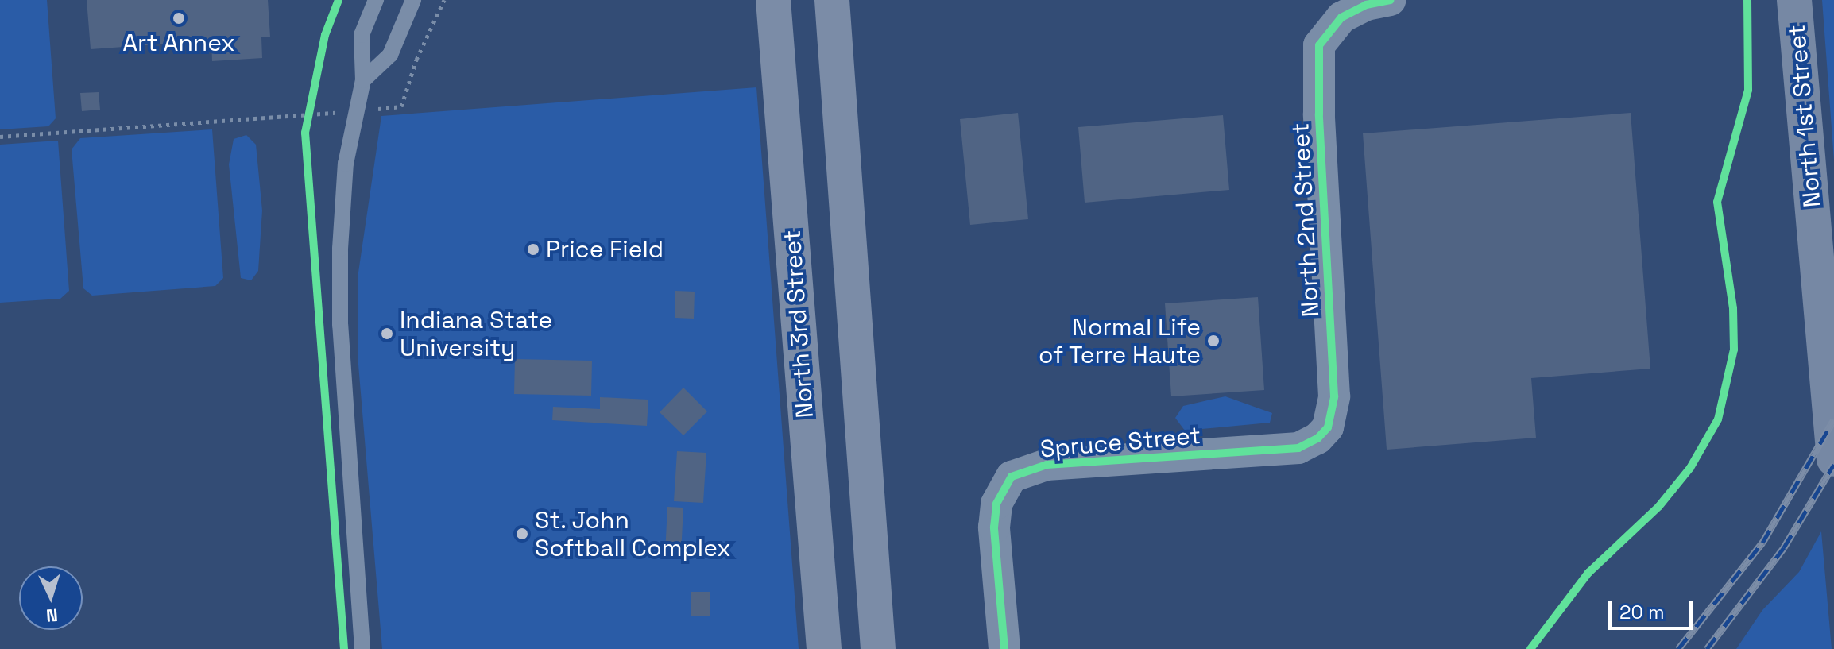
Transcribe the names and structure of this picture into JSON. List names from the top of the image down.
{
  "streets": {
    "highway": ["North 3rd Street"],
    "main road": ["North 1st Street"],
    "street": ["North 2nd Street", "Spruce Street"]
  },
  "crossings": [
    ["North 2nd Street", "Spruce Street"]
  ],
  "places": [
    "Art Annex",
    "Price Field",
    "Indiana State University",
    "Normal Life of Terre Haute",
    "St. John Softball Complex"
  ],
  "scale_bar": "20 m",
  "north": "bottom"
}
